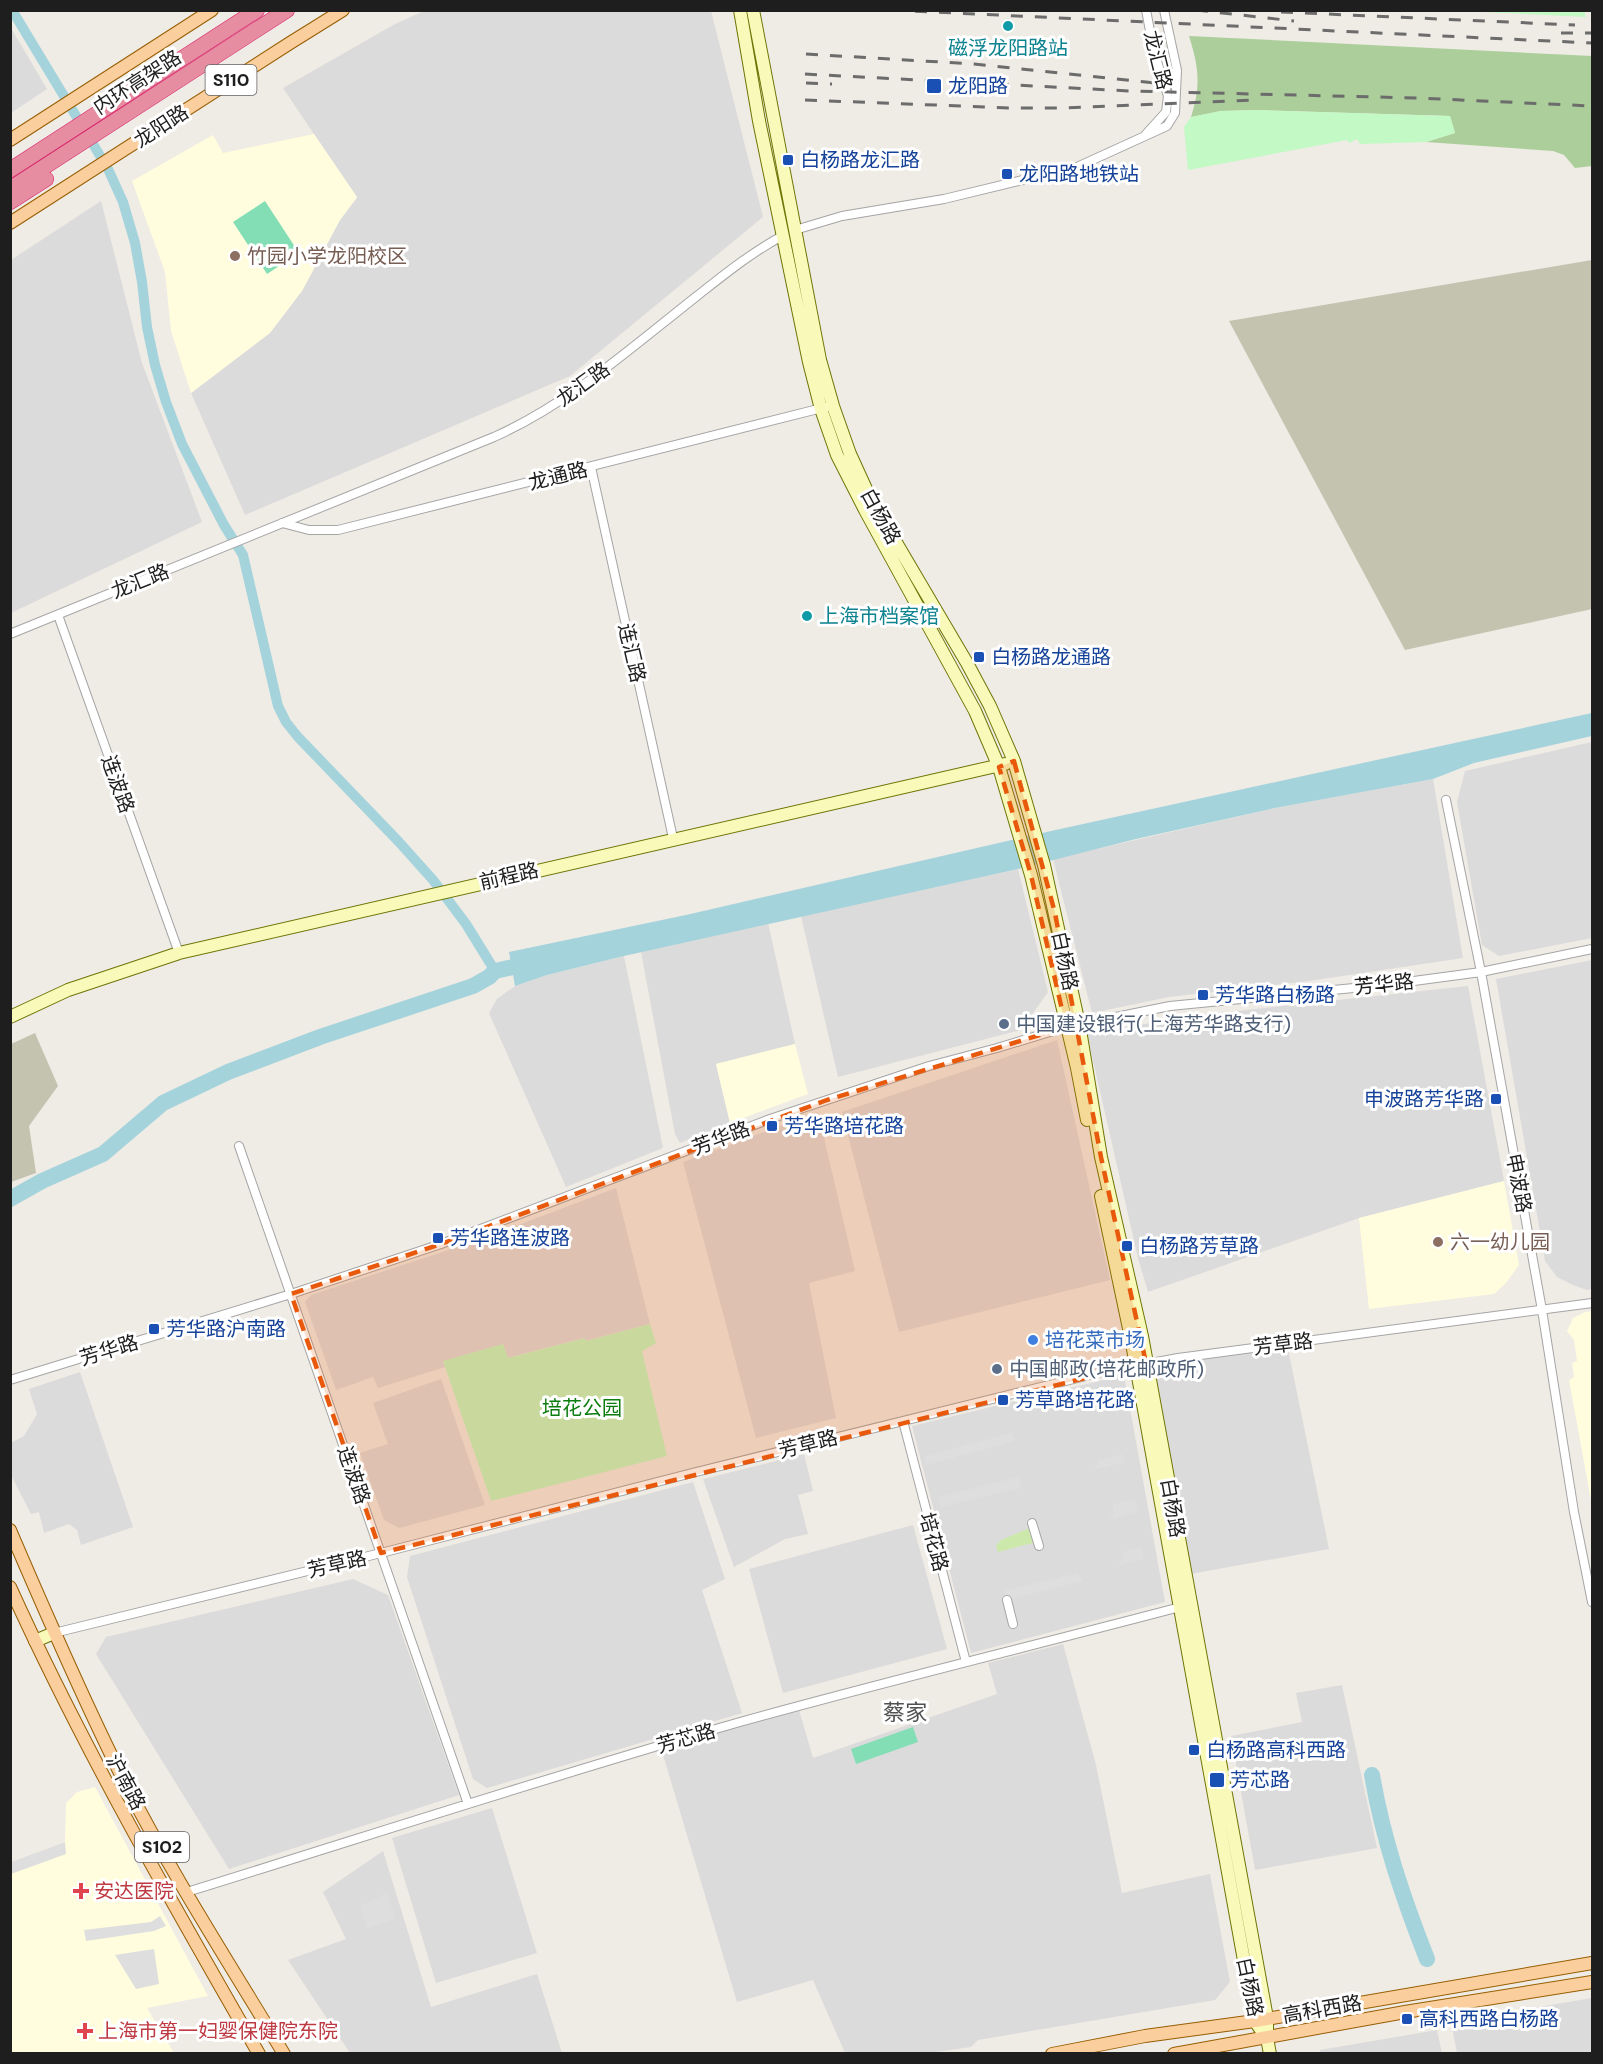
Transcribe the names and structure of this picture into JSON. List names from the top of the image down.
{
  "streets": {
    "highway": ["内环高架路"],
    "main road": [
      "S110",
      "龙阳路",
      "白杨路",
      "前程路",
      "芳草路",
      "沪南路",
      "S102",
      "高科西路"
    ],
    "street": [
      "龙汇路",
      "龙通路",
      "连汇路",
      "连波路",
      "芳华路",
      "申波路",
      "培花路",
      "芳芯路"
    ]
  },
  "crossings": [
    ["龙汇路", "龙通路"],
    ["龙汇路", "白杨路"],
    ["龙汇路", "连波路"],
    ["龙通路", "白杨路"],
    ["龙通路", "连汇路"],
    ["白杨路", "前程路"],
    ["白杨路", "芳华路"],
    ["白杨路", "芳草路"],
    ["白杨路", "芳芯路"],
    ["白杨路", "高科西路"],
    ["连汇路", "前程路"],
    ["连波路", "前程路"],
    ["连波路", "芳华路"],
    ["连波路", "芳草路"],
    ["连波路", "芳芯路"],
    ["芳华路", "申波路"],
    ["申波路", "芳草路"],
    ["芳草路", "培花路"],
    ["芳草路", "沪南路"],
    ["培花路", "芳芯路"],
    ["芳芯路", "沪南路"]
  ],
  "districts": ["蔡家"],
  "parks": ["培花公园"],
  "places": {
    "other": [
      "磁浮龙阳路站",
      "竹园小学龙阳校区",
      "上海市档案馆",
      "中国建设银行(上海芳华路支行)",
      "六一幼儿园",
      "培花菜市场",
      "中国邮政(培花邮政所)"
    ],
    "transit": [
      "龙阳路",
      "白杨路龙汇路",
      "龙阳路地铁站",
      "白杨路龙通路",
      "芳华路白杨路",
      "申波路芳华路",
      "芳华路培花路",
      "芳华路连波路",
      "白杨路芳草路",
      "芳华路沪南路",
      "芳草路培花路",
      "白杨路高科西路",
      "芳芯路",
      "高科西路白杨路"
    ],
    "health": ["安达医院", "上海市第一妇婴保健院东院"]
  }
}
